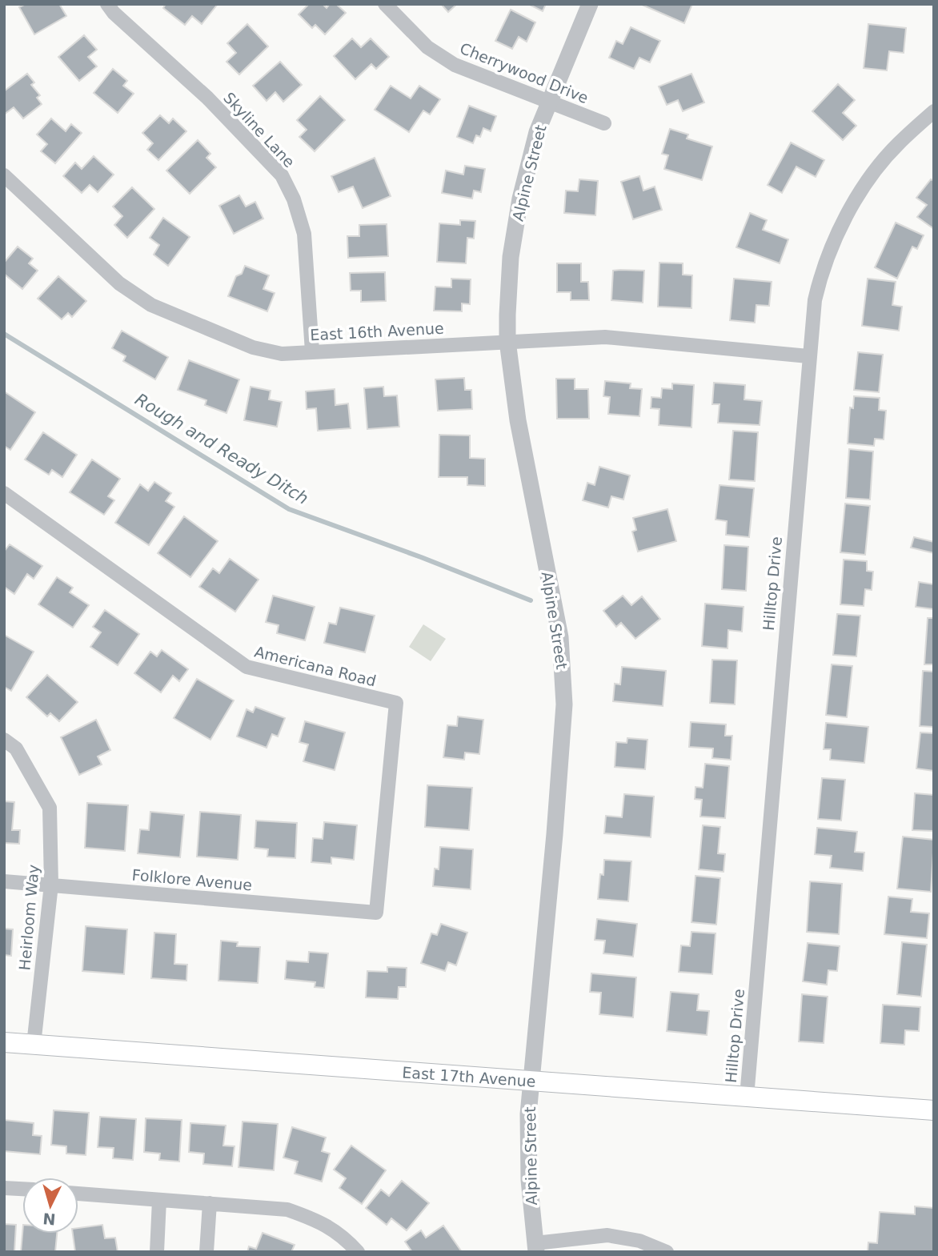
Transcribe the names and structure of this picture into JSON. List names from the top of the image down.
{
  "streets": {
    "main road": ["East 17th Avenue"],
    "street": [
      "Cherrywood Drive",
      "Skyline Lane",
      "Alpine Street",
      "East 16th Avenue",
      "Hilltop Drive",
      "Americana Road",
      "Folklore Avenue",
      "Heirloom Way"
    ]
  },
  "crossings": [
    ["Cherrywood Drive", "Alpine Street"],
    ["Skyline Lane", "East 16th Avenue"],
    ["Alpine Street", "East 16th Avenue"],
    ["Alpine Street", "East 17th Avenue"],
    ["East 16th Avenue", "Hilltop Drive"],
    ["Hilltop Drive", "East 17th Avenue"],
    ["Americana Road", "Folklore Avenue"],
    ["Folklore Avenue", "Heirloom Way"],
    ["Heirloom Way", "East 17th Avenue"]
  ],
  "water": ["Rough and Ready Ditch"],
  "north": "bottom"
}
